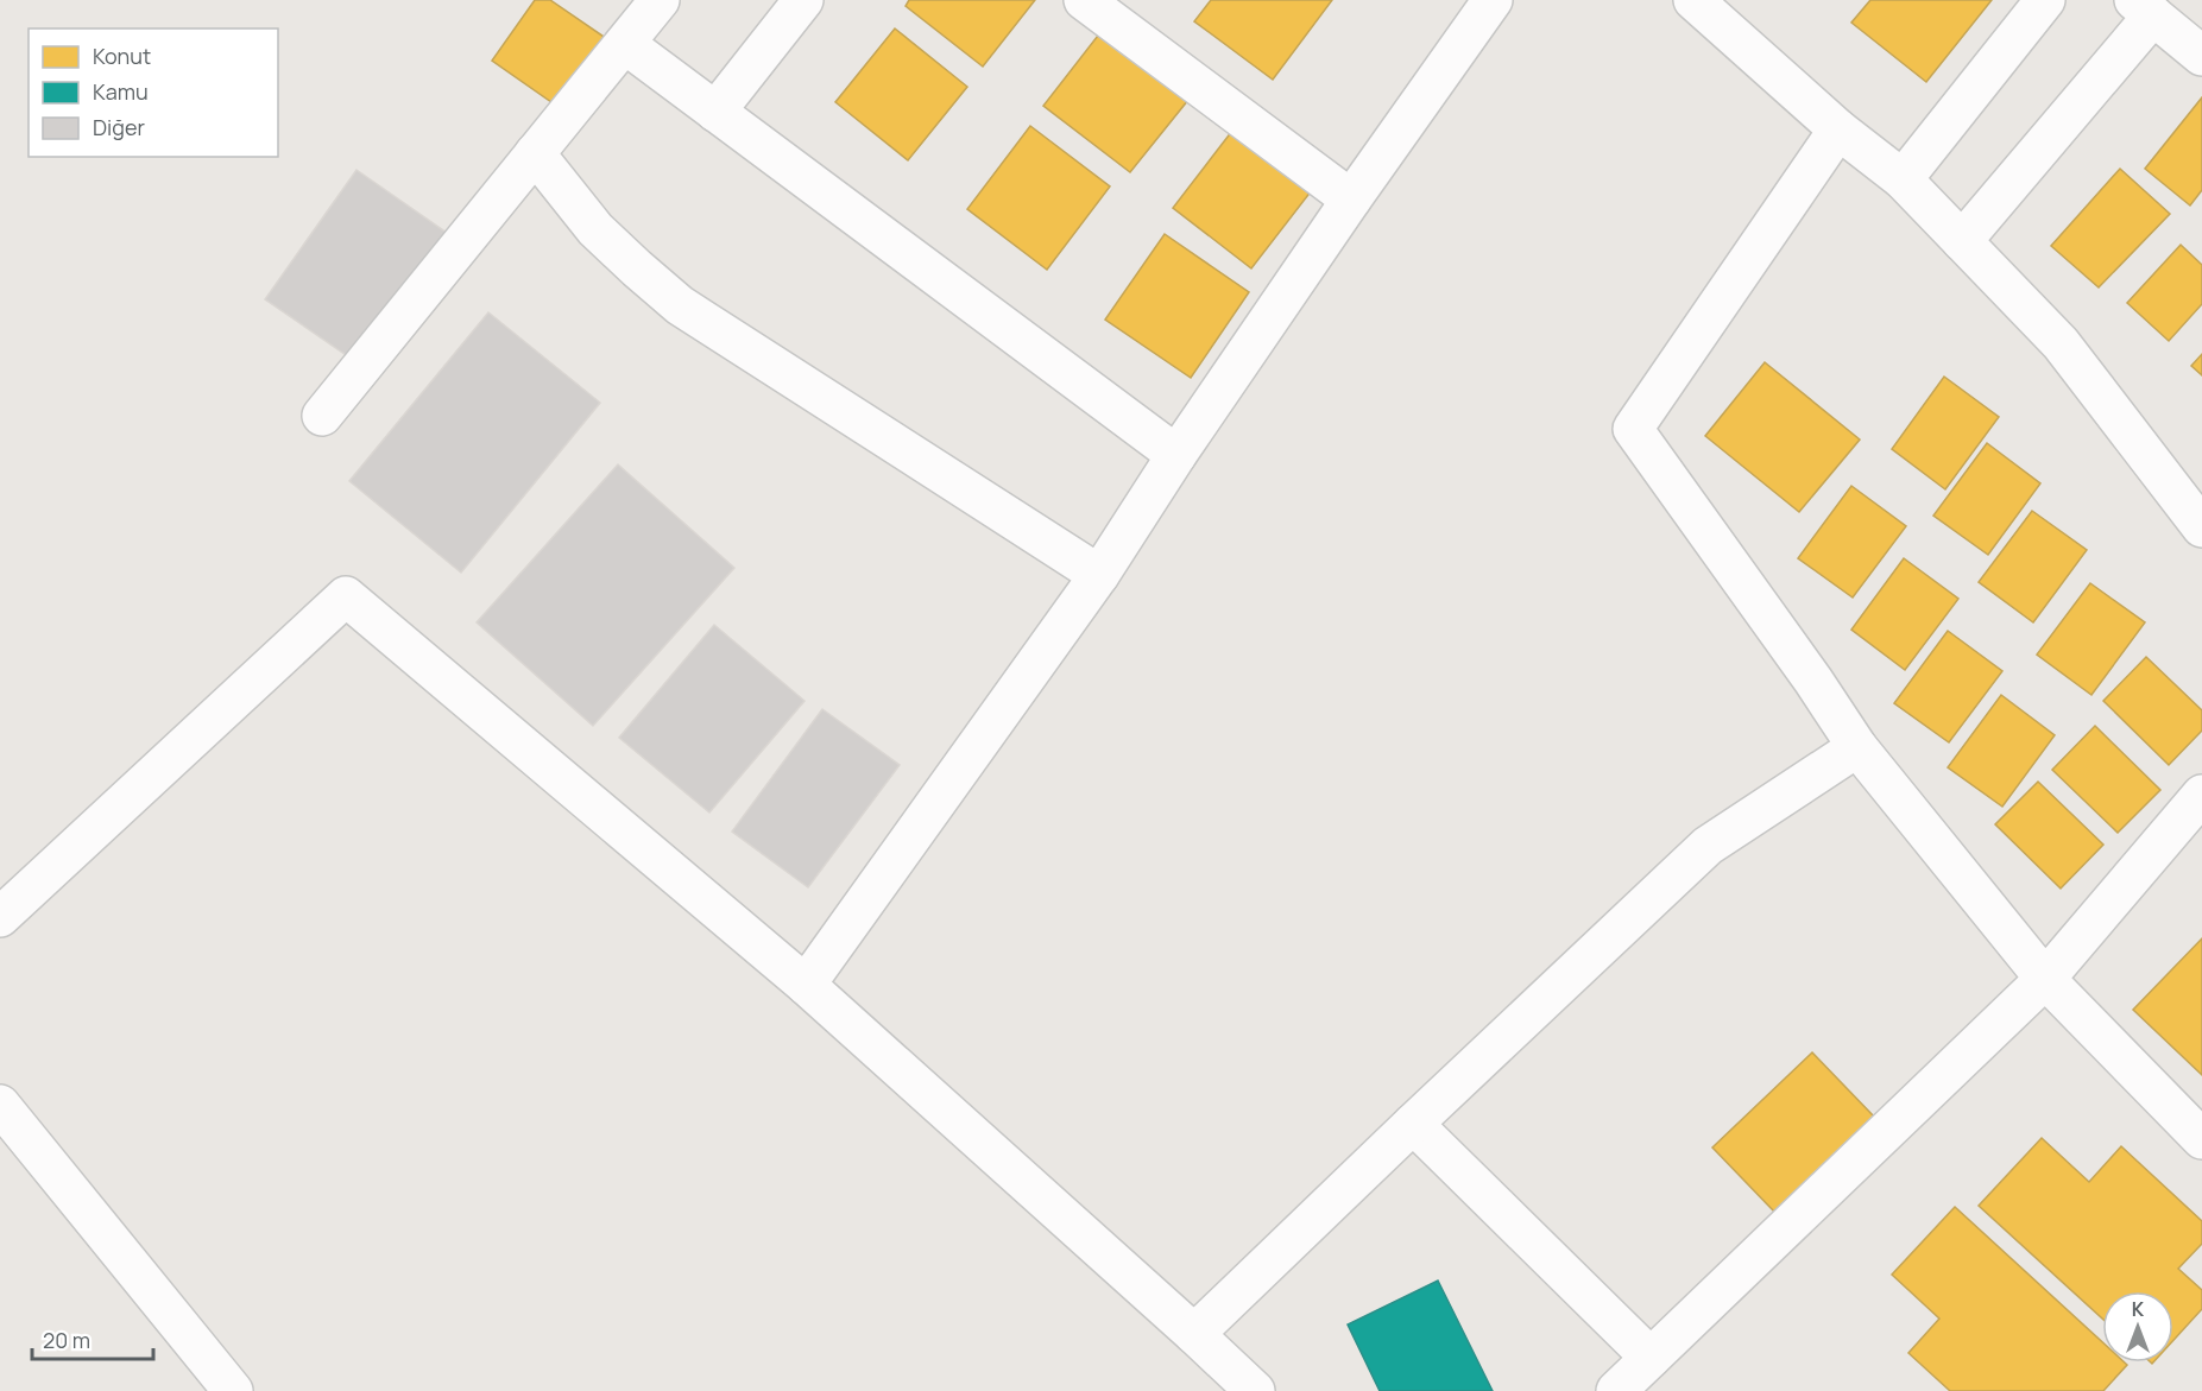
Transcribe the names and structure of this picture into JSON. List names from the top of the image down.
{
  "legend": ["Konut", "Kamu", "Diğer"],
  "scale_bar": "20 m",
  "north": "top"
}
